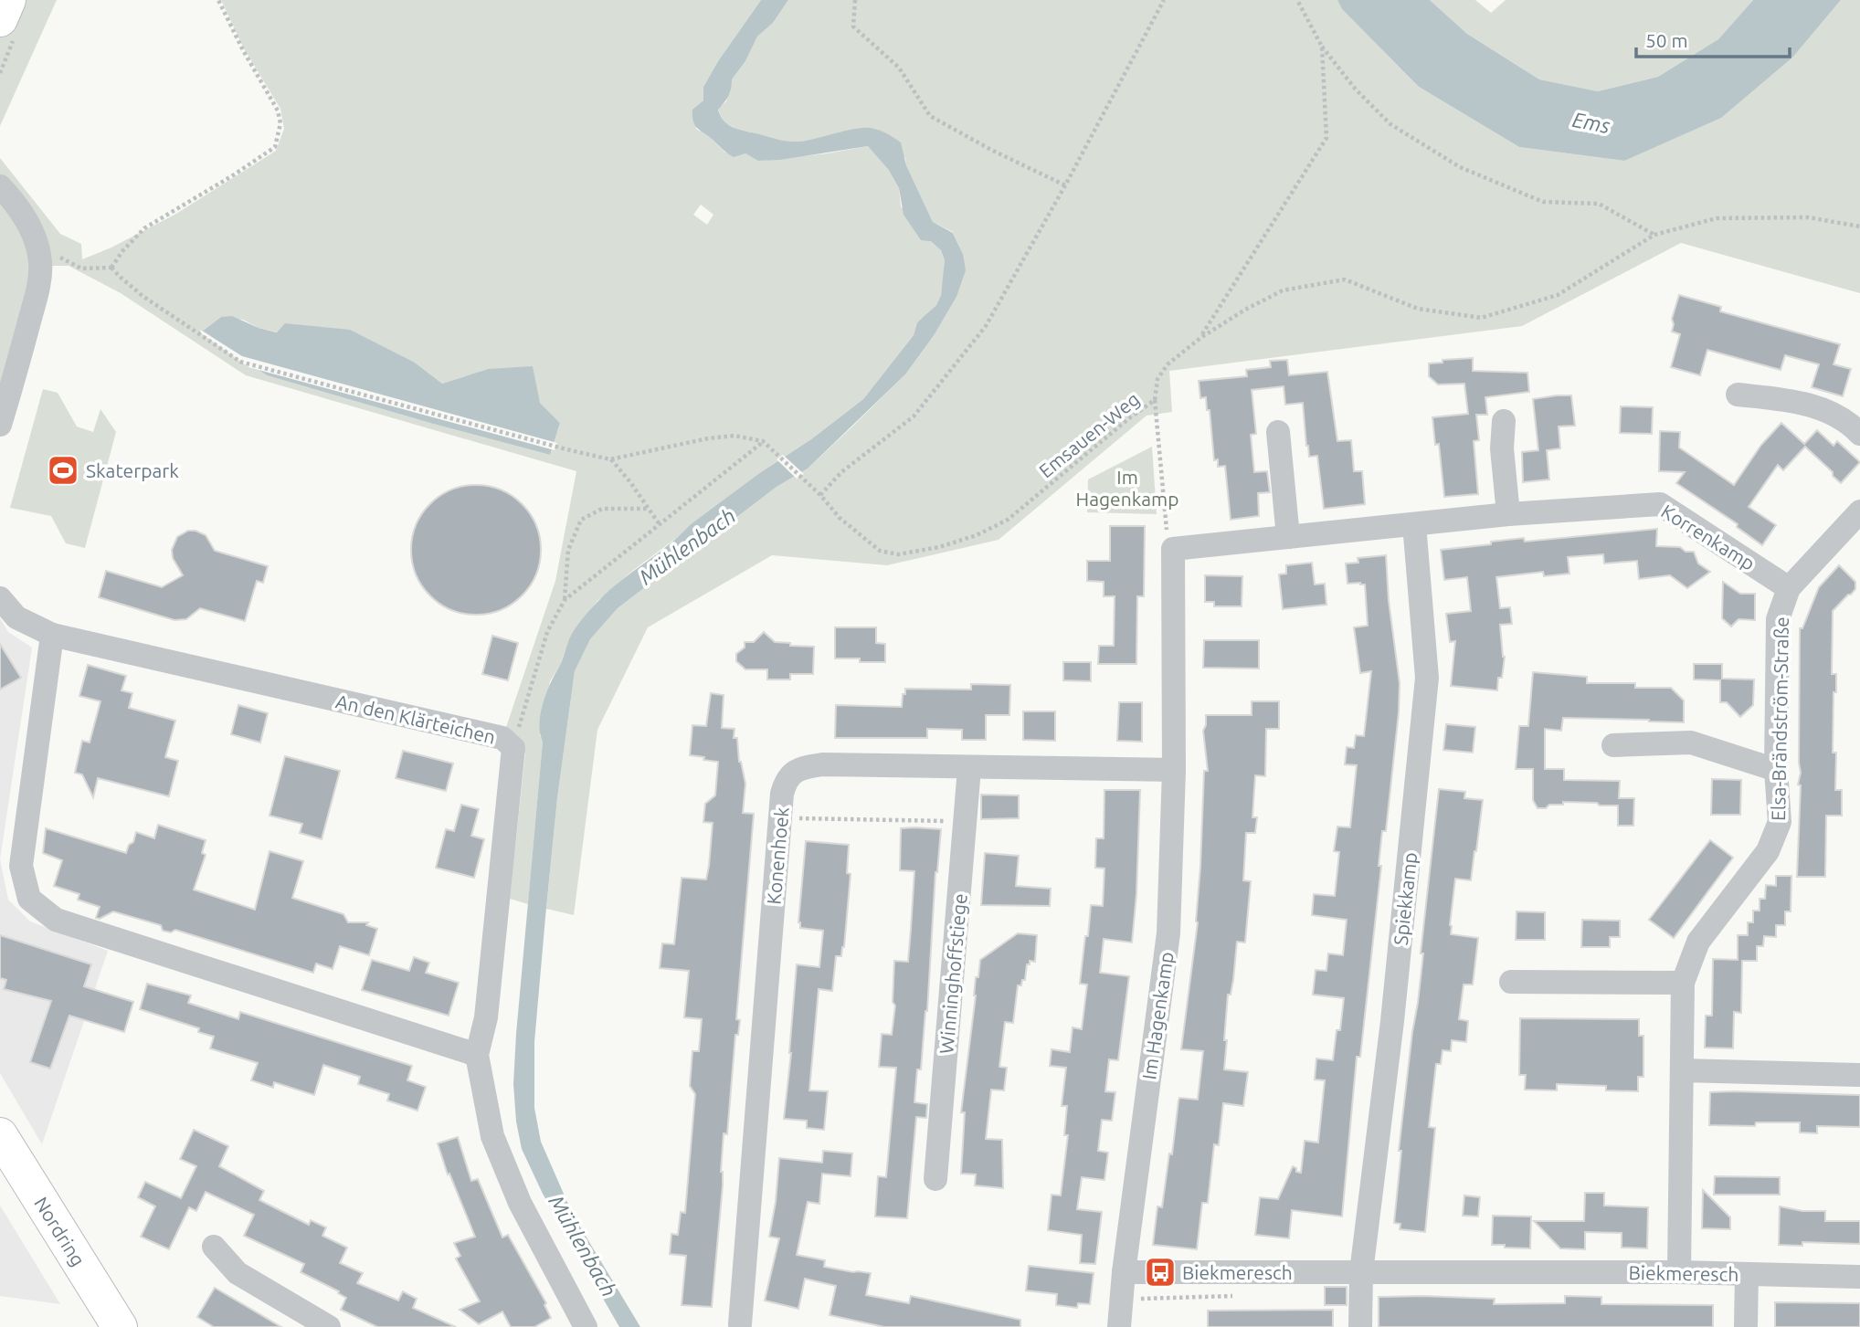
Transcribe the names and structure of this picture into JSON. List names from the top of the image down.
{
  "streets": {
    "main road": ["Nordring"],
    "street": [
      "Korrenkamp",
      "An den Klärteichen",
      "Elsa-Brändström-Straße",
      "Konenhoek",
      "Spiekkamp",
      "Winninghoffstiege",
      "Im Hagenkamp",
      "Biekmeresch"
    ],
    "path": ["Emsauen-Weg"]
  },
  "crossings": [
    ["Korrenkamp", "Elsa-Brändström-Straße"],
    ["Korrenkamp", "Spiekkamp"],
    ["Korrenkamp", "Im Hagenkamp"],
    ["Elsa-Brändström-Straße", "Biekmeresch"],
    ["Konenhoek", "Winninghoffstiege"],
    ["Konenhoek", "Im Hagenkamp"],
    ["Spiekkamp", "Biekmeresch"],
    ["Im Hagenkamp", "Biekmeresch"]
  ],
  "water": ["Ems", "Mühlenbach"],
  "parks": ["Im Hagenkamp"],
  "places": {
    "sports": ["Skaterpark"],
    "bus stop": ["Biekmeresch"]
  },
  "scale_bar": "50 m"
}
